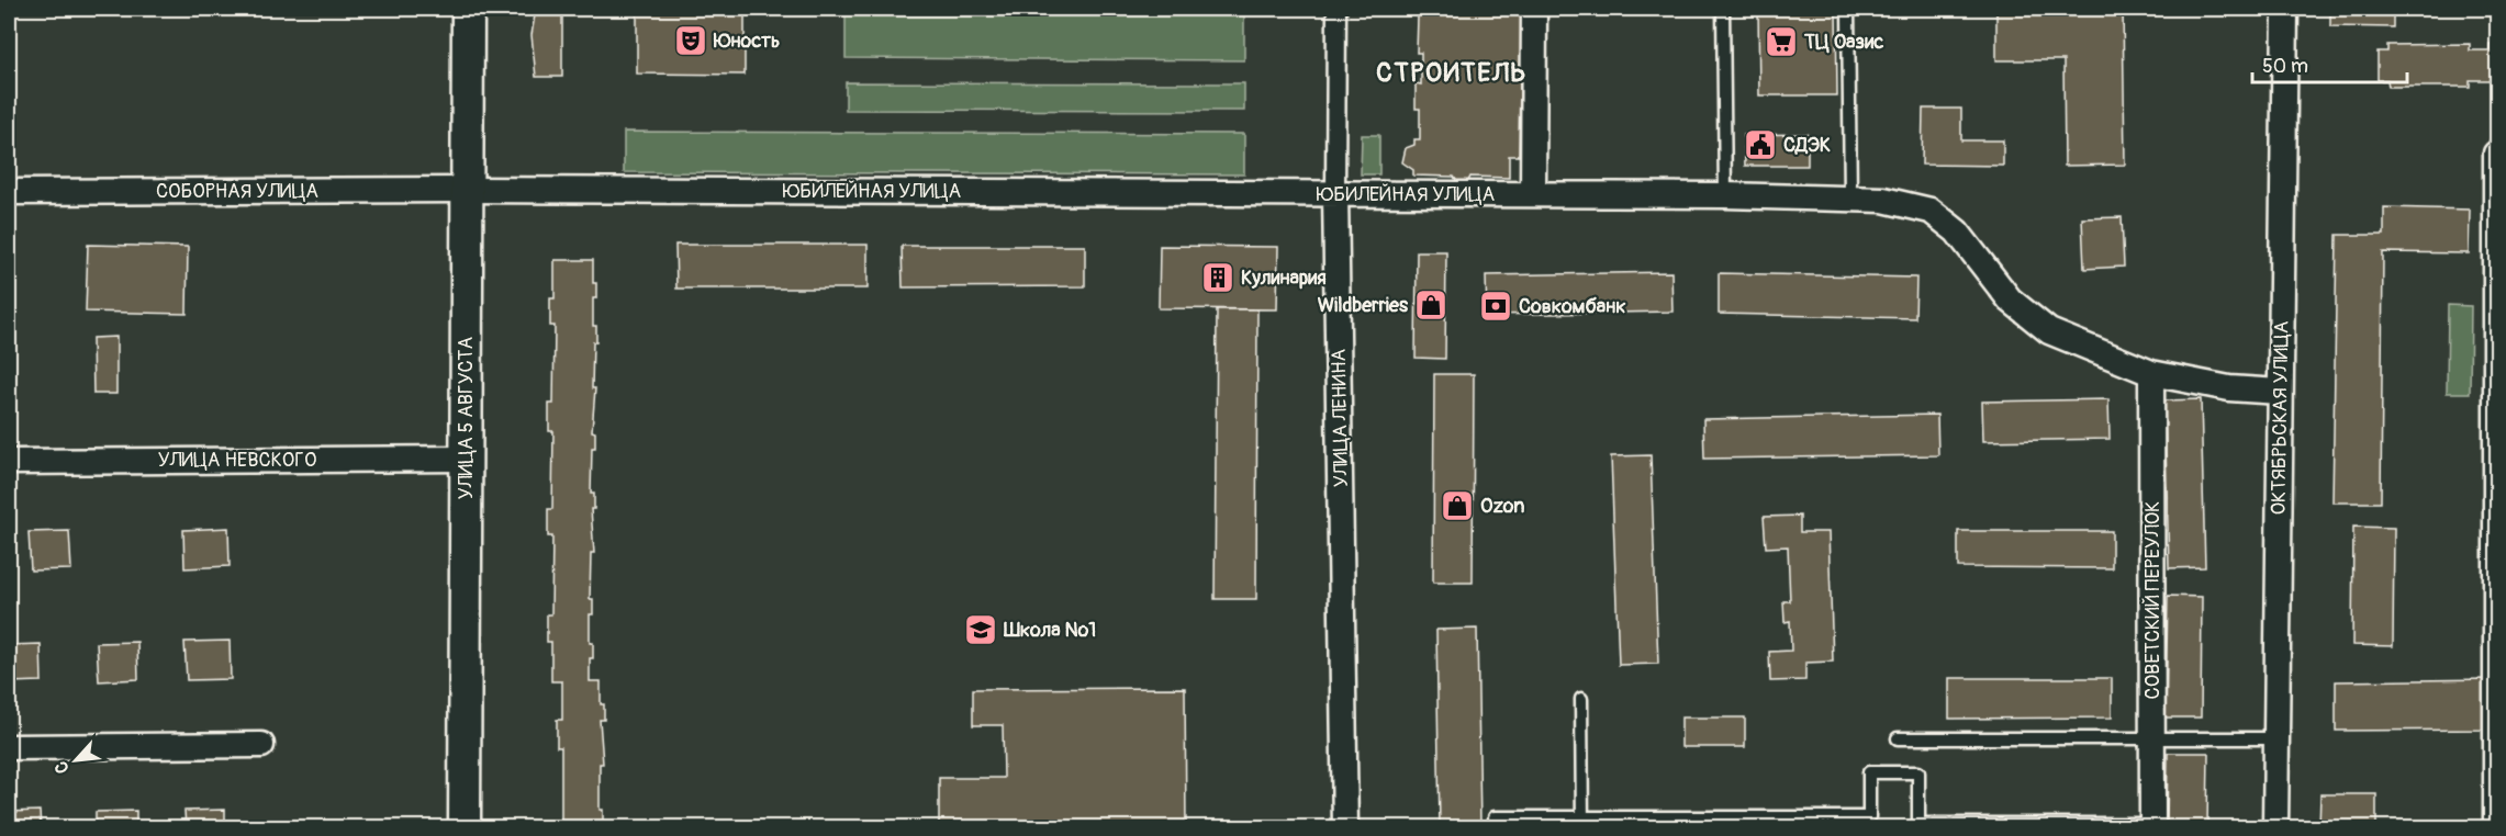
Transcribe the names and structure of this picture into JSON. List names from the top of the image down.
{
  "streets": {
    "street": [
      "СОБОРНАЯ УЛИЦА",
      "ЮБИЛЕЙНАЯ УЛИЦА",
      "УЛИЦА 5 АВГУСТА",
      "УЛИЦА ЛЕНИНА",
      "ОКТЯБРЬСКАЯ УЛИЦА",
      "УЛИЦА НЕВСКОГО",
      "СОВЕТСКИЙ ПЕРЕУЛОК"
    ]
  },
  "crossings": [
    ["СОБОРНАЯ УЛИЦА", "ЮБИЛЕЙНАЯ УЛИЦА"],
    ["СОБОРНАЯ УЛИЦА", "УЛИЦА 5 АВГУСТА"],
    ["ЮБИЛЕЙНАЯ УЛИЦА", "УЛИЦА 5 АВГУСТА"],
    ["ЮБИЛЕЙНАЯ УЛИЦА", "УЛИЦА ЛЕНИНА"],
    ["ЮБИЛЕЙНАЯ УЛИЦА", "ОКТЯБРЬСКАЯ УЛИЦА"],
    ["ЮБИЛЕЙНАЯ УЛИЦА", "СОВЕТСКИЙ ПЕРЕУЛОК"],
    ["УЛИЦА 5 АВГУСТА", "УЛИЦА НЕВСКОГО"]
  ],
  "districts": ["СТРОИТЕЛЬ"],
  "places": {
    "theatre": ["Юность"],
    "supermarket": ["ТЦ Оазис"],
    "public building": ["СДЭК"],
    "building": ["Кулинария"],
    "shop": ["Wildberries", "Ozon"],
    "bank": ["Совкомбанк"],
    "school or university": ["Школа №1"]
  },
  "scale_bar": "50 m",
  "north": "bottom left"
}
